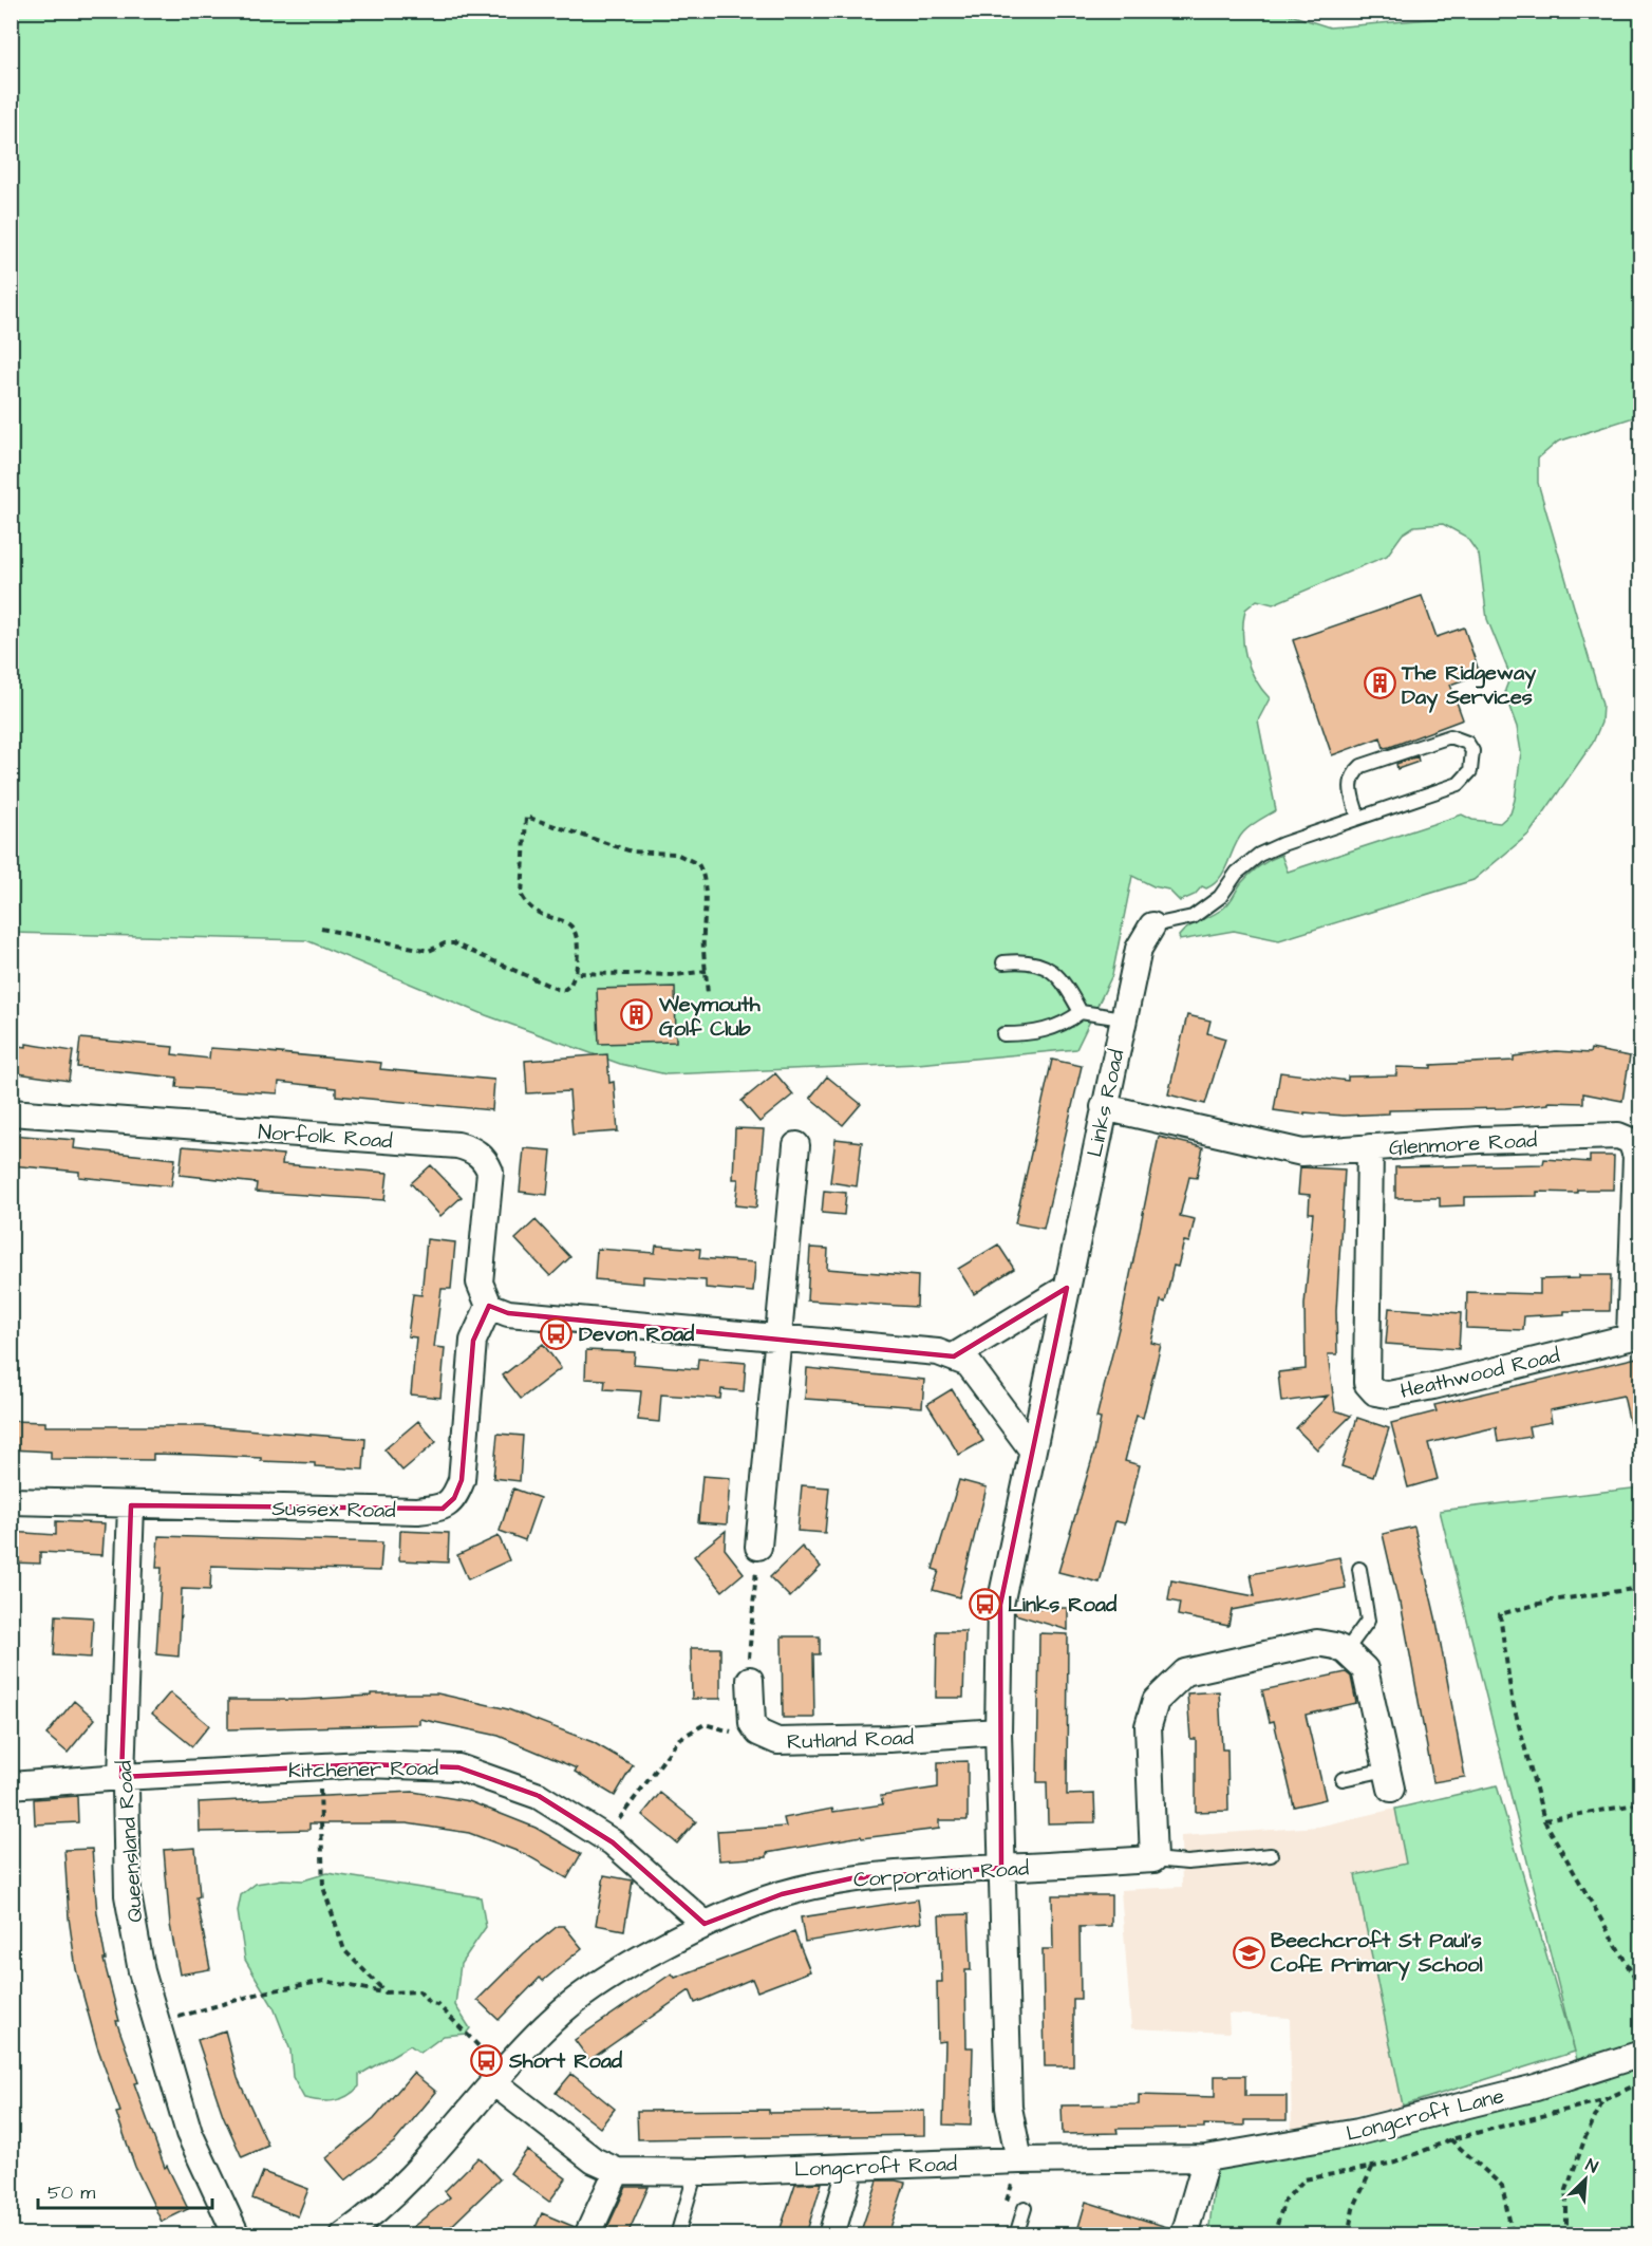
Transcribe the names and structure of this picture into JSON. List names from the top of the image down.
{
  "streets": {
    "street": [
      "Links Road",
      "Norfolk Road",
      "Glenmore Road",
      "Heathwood Road",
      "Sussex Road",
      "Rutland Road",
      "Kitchener Road",
      "Queensland Road",
      "Corporation Road",
      "Longcroft Lane",
      "Longcroft Road"
    ]
  },
  "crossings": [
    ["Links Road", "Glenmore Road"],
    ["Links Road", "Rutland Road"],
    ["Links Road", "Corporation Road"],
    ["Links Road", "Longcroft Road"],
    ["Norfolk Road", "Sussex Road"],
    ["Glenmore Road", "Heathwood Road"],
    ["Sussex Road", "Queensland Road"],
    ["Kitchener Road", "Queensland Road"],
    ["Kitchener Road", "Corporation Road"],
    ["Longcroft Lane", "Longcroft Road"]
  ],
  "places": {
    "building": ["The Ridgeway Day Services", "Weymouth Golf Club"],
    "bus stop": ["Devon Road", "Links Road", "Short Road"],
    "school or university": ["Beechcroft St Paul's CofE Primary School"]
  },
  "scale_bar": "50 m",
  "north": "top right"
}
